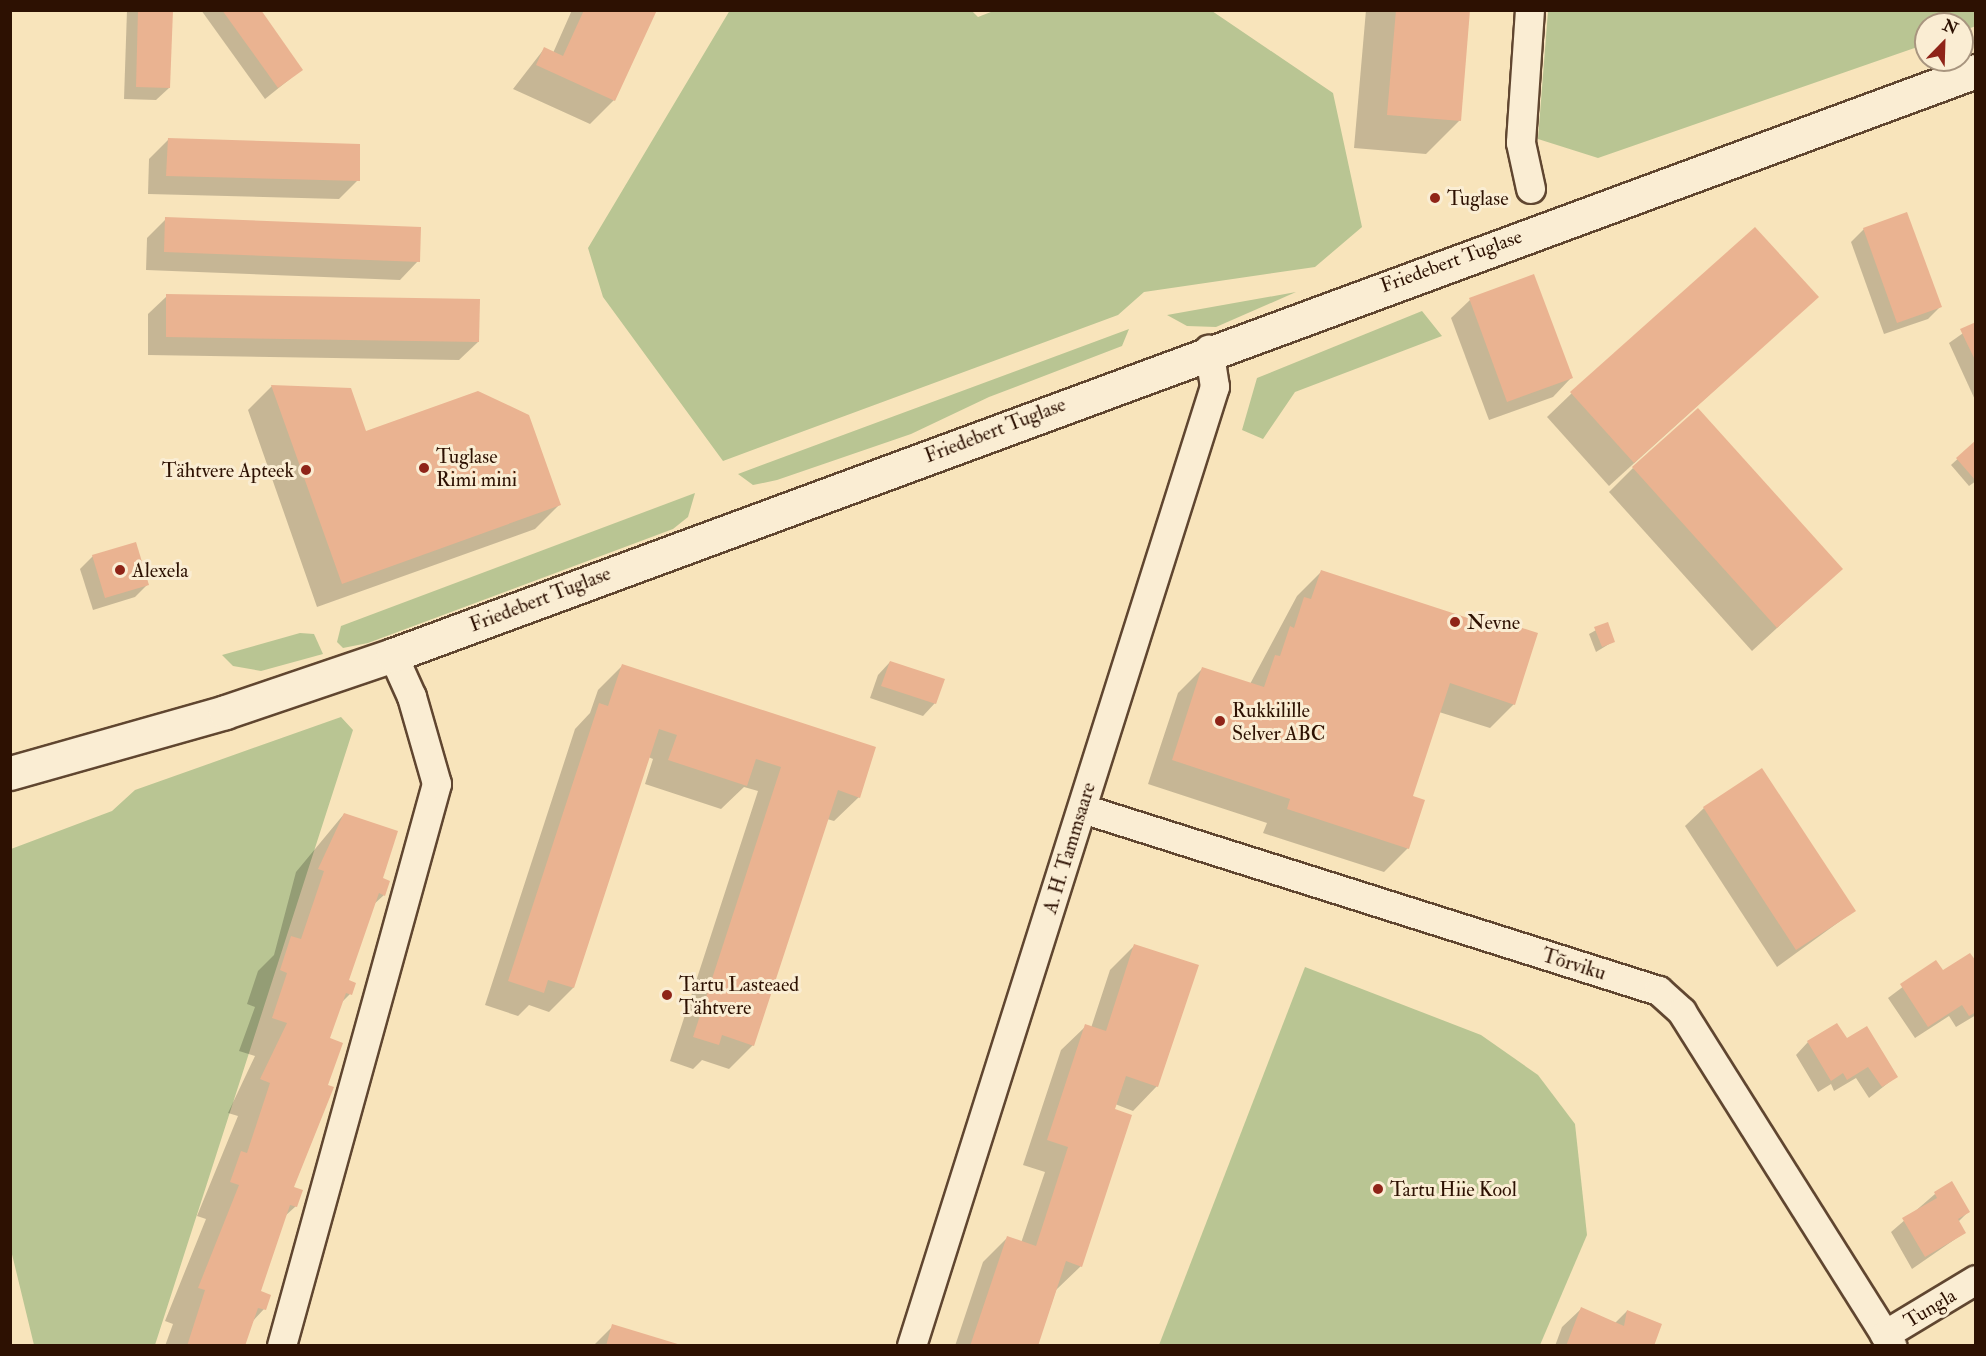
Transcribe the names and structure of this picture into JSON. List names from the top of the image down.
{
  "streets": {
    "street": [
      "Friedebert Tuglase",
      "A. H. Tammsaare",
      "Tõrviku",
      "Tungla"
    ]
  },
  "crossings": [
    ["Friedebert Tuglase", "A. H. Tammsaare"],
    ["A. H. Tammsaare", "Tõrviku"],
    ["Tõrviku", "Tungla"]
  ],
  "places": [
    "Tuglase",
    "Tuglase Rimi mini",
    "Tähtvere Apteek",
    "Alexela",
    "Nevne",
    "Rukkilille Selver ABC",
    "Tartu Lasteaed Tähtvere",
    "Tartu Hiie Kool"
  ],
  "north": "top right"
}
